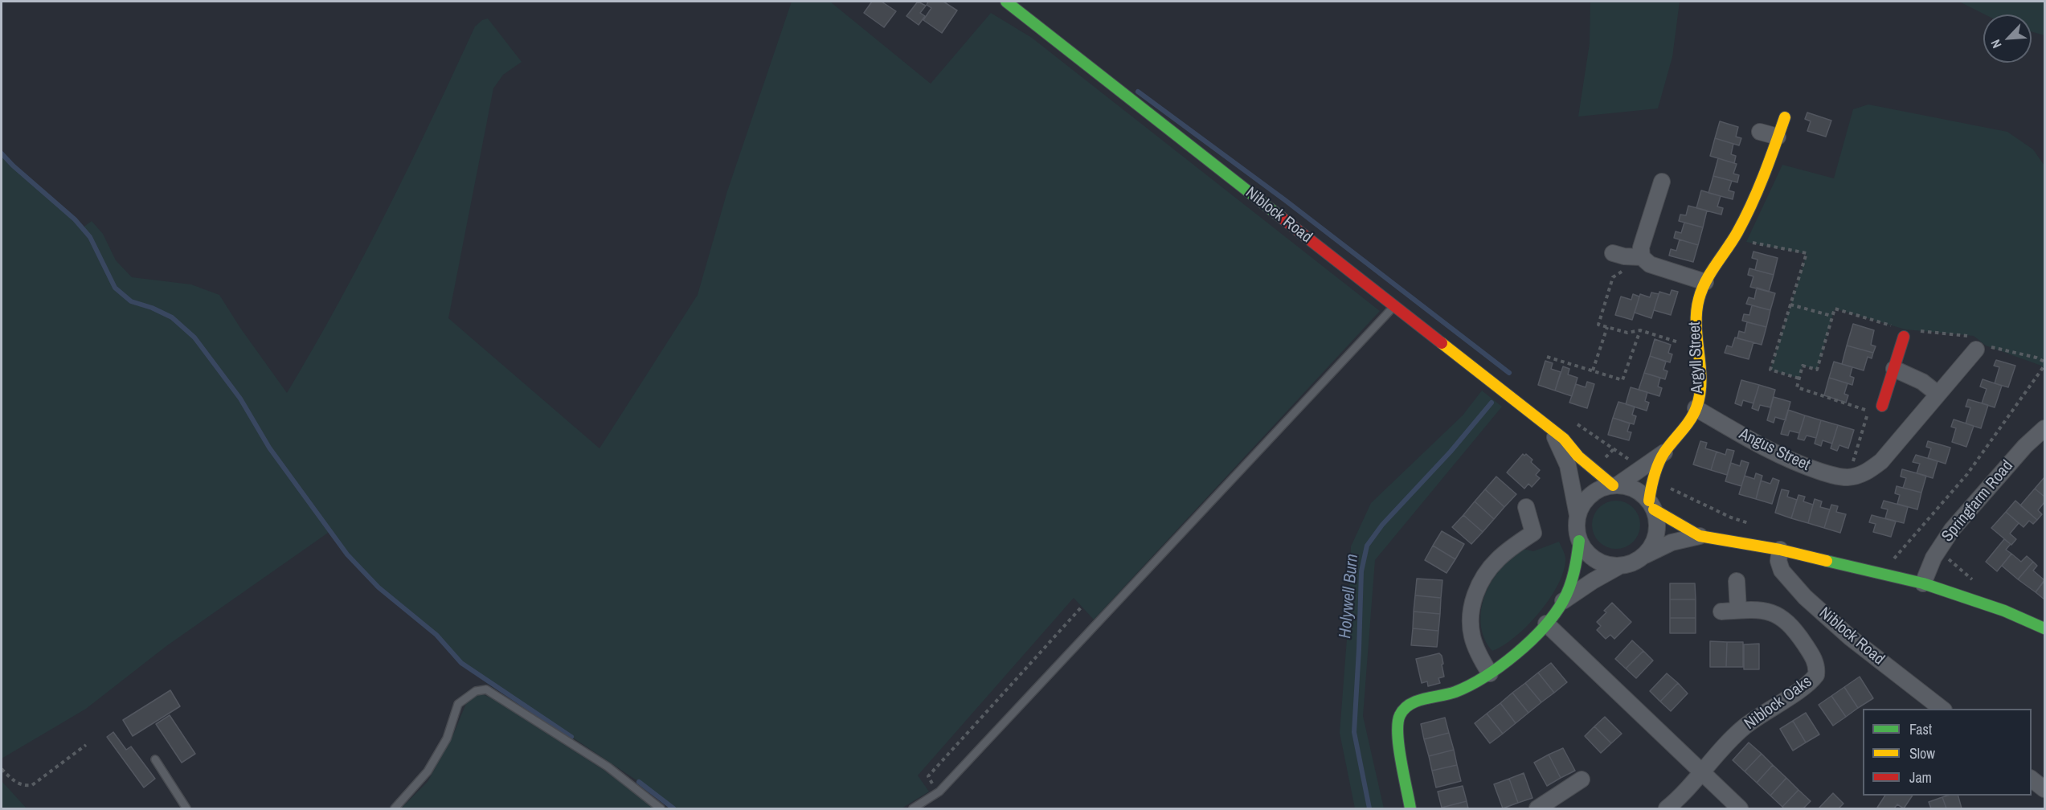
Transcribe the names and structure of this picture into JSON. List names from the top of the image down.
{
  "streets": {
    "street": [
      "Niblock Road",
      "Argyll Street",
      "Angus Street",
      "Springfarm Road",
      "Niblock Oaks"
    ]
  },
  "crossings": [
    ["Niblock Road", "Argyll Street"],
    ["Argyll Street", "Angus Street"]
  ],
  "water": ["Holywell Burn"],
  "legend": ["Fast", "Slow", "Jam"],
  "north": "bottom left"
}
